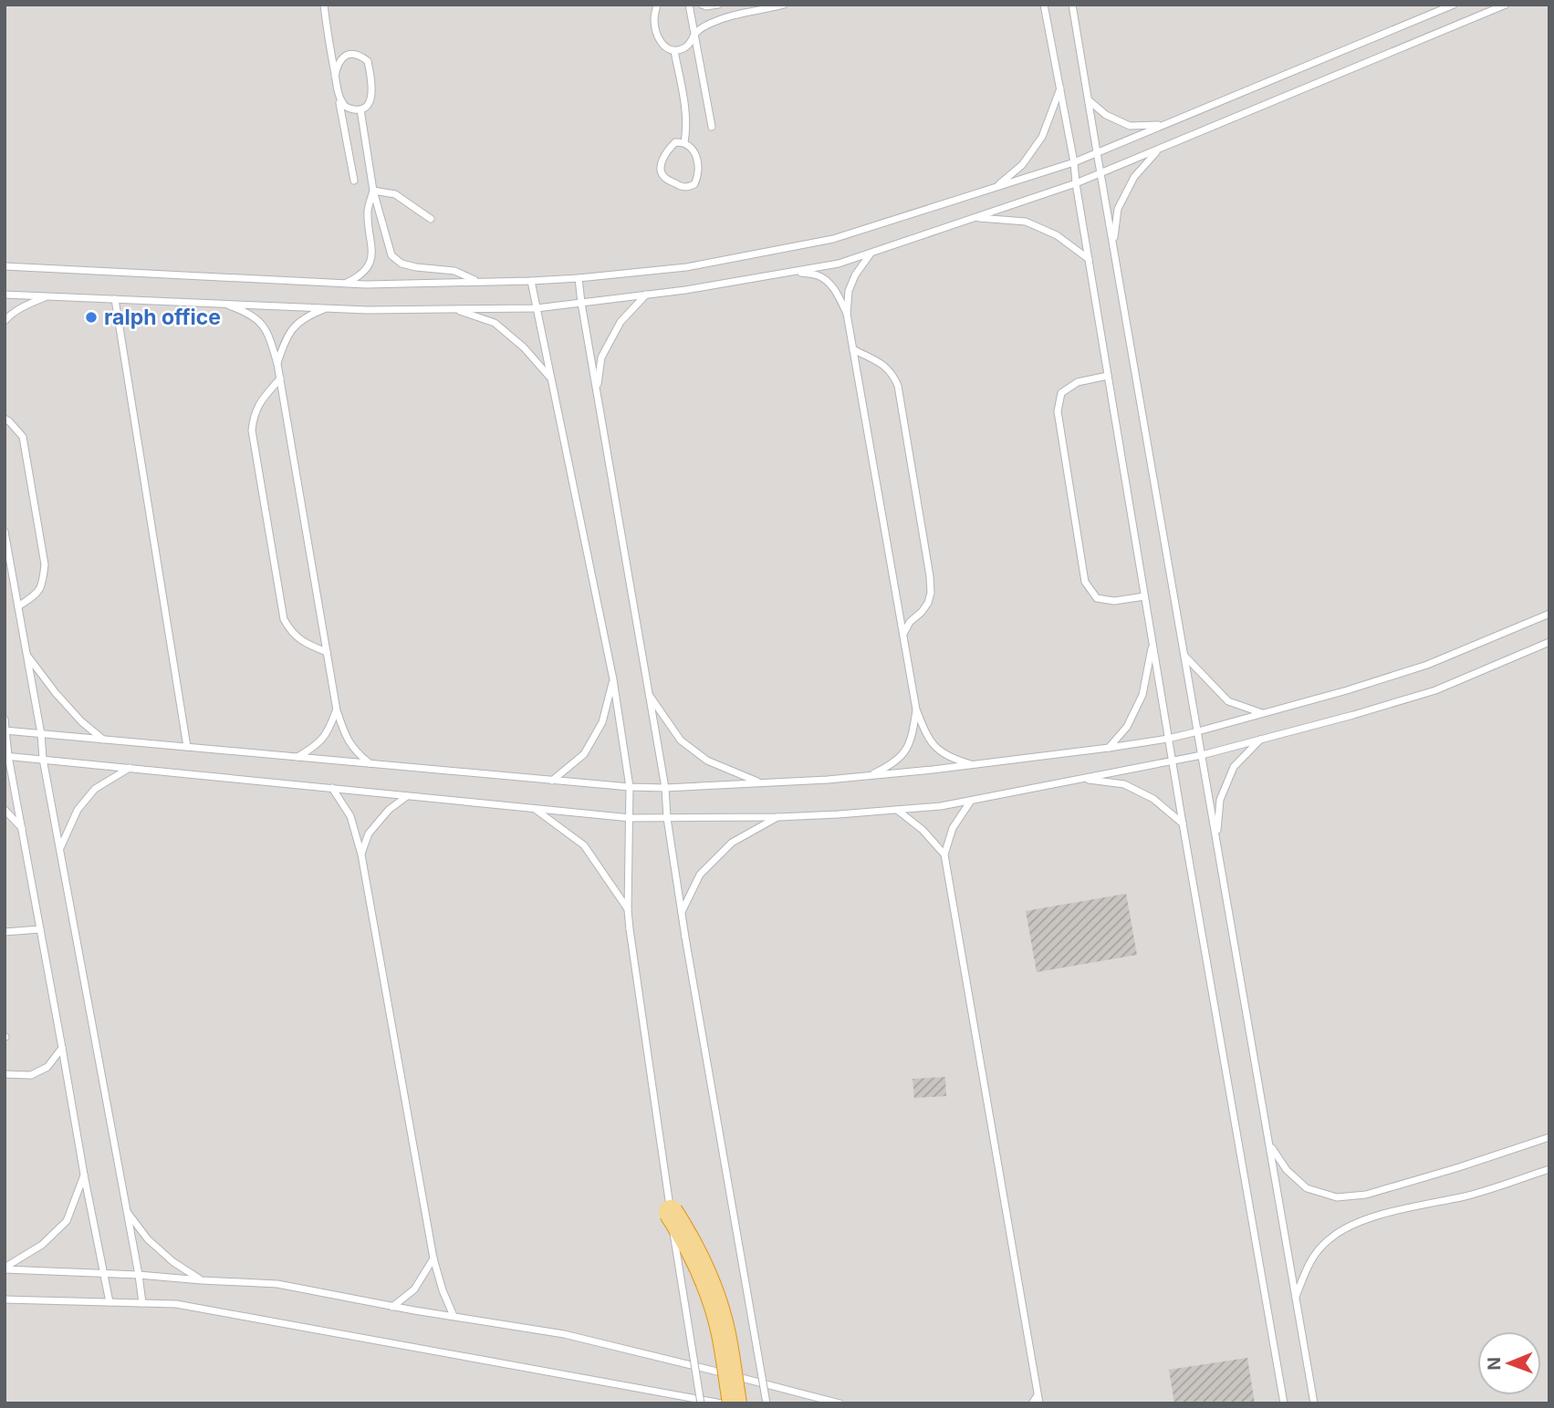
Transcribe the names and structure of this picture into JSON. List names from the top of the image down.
{
  "places": ["ralph office"],
  "north": "left"
}
